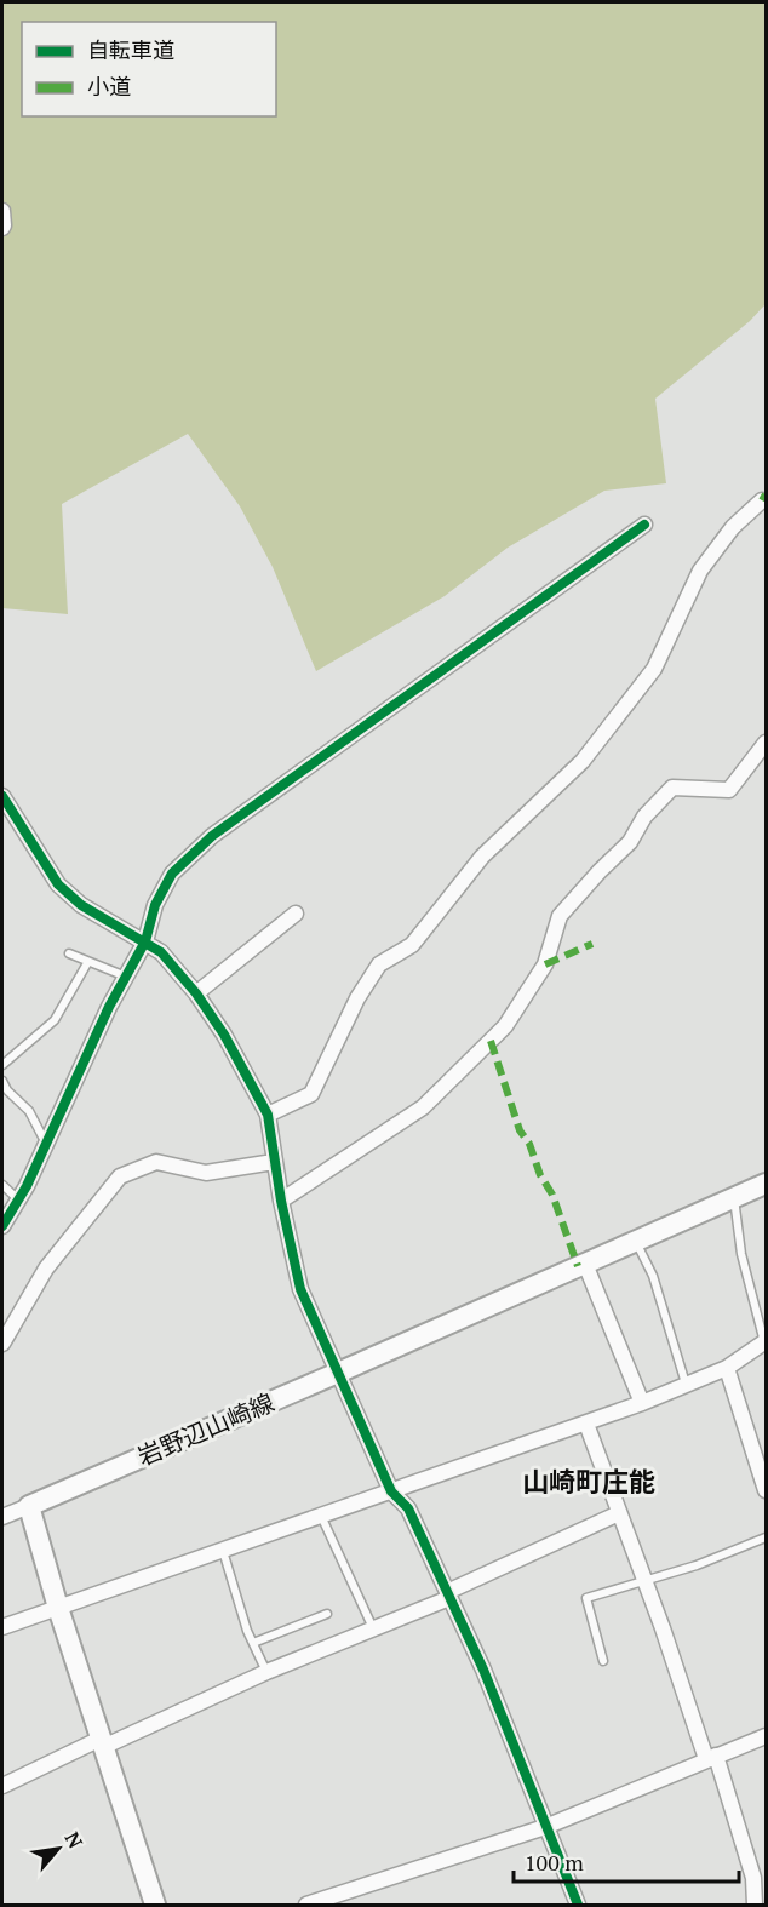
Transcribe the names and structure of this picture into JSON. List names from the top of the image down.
{
  "streets": {
    "main road": ["岩野辺山崎線"]
  },
  "districts": ["山崎町庄能"],
  "legend": ["自転車道", "小道"],
  "scale_bar": "100 m",
  "north": "top right"
}
